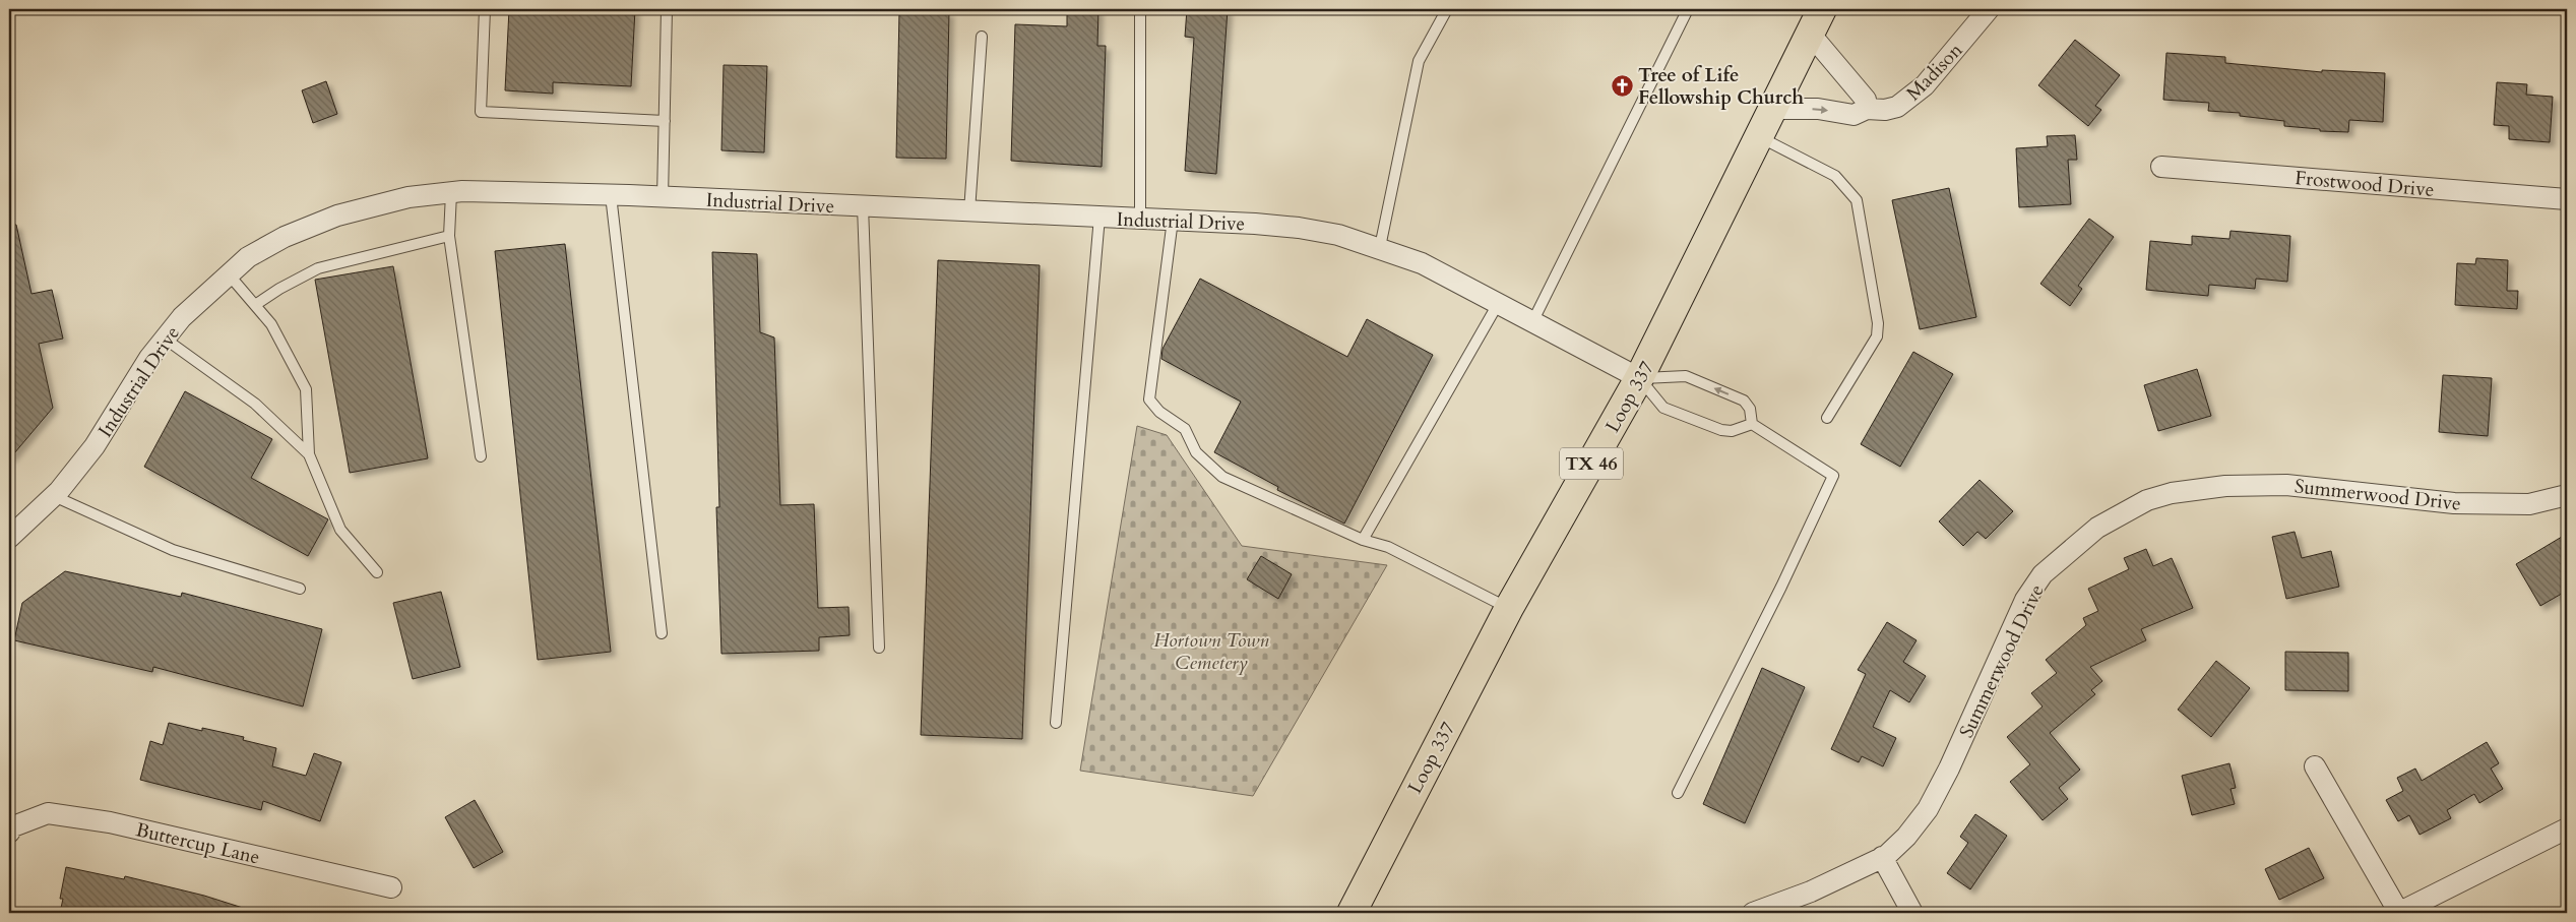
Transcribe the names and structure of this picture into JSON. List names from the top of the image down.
{
  "streets": {
    "main road": ["Loop 337", "TX 46"],
    "street": [
      "Madison",
      "Frostwood Drive",
      "Industrial Drive",
      "Summerwood Drive",
      "Buttercup Lane"
    ]
  },
  "crossings": [
    ["Madison", "Loop 337"],
    ["Industrial Drive", "Loop 337"]
  ],
  "one_way": ["Madison"],
  "parks": ["Hortown Town Cemetery"],
  "places": {
    "church": ["Tree of Life Fellowship Church"]
  }
}
